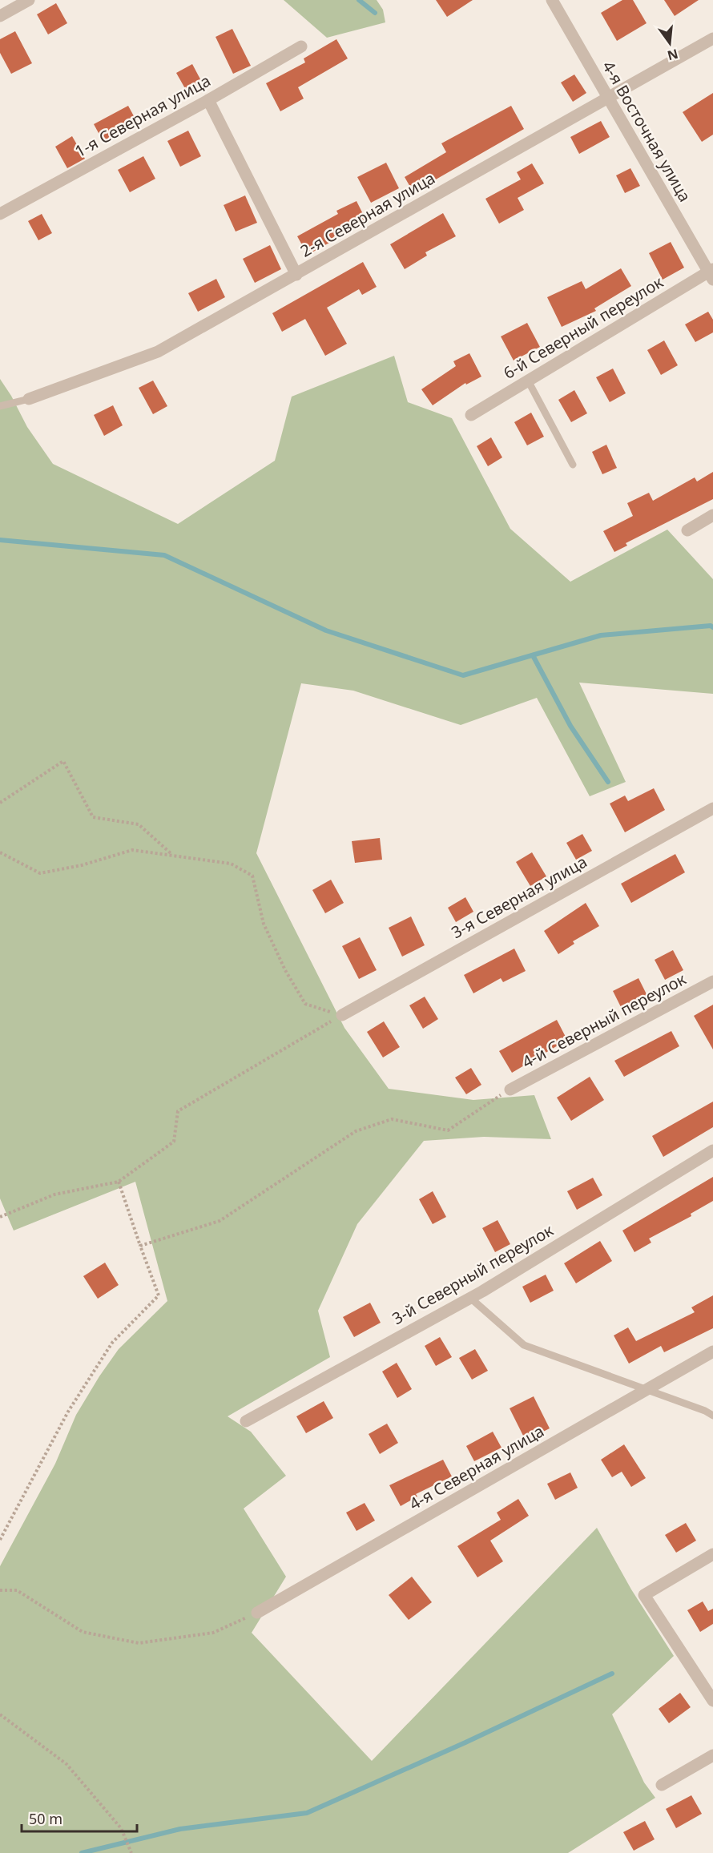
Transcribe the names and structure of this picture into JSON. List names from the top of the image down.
{
  "streets": {
    "street": [
      "1-я Северная улица",
      "4-я Восточная улица",
      "2-я Северная улица",
      "6-й Северный переулок",
      "3-я Северная улица",
      "4-й Северный переулок",
      "3-й Северный переулок",
      "4-я Северная улица"
    ]
  },
  "crossings": [
    ["4-я Восточная улица", "2-я Северная улица"],
    ["4-я Восточная улица", "6-й Северный переулок"]
  ],
  "scale_bar": "50 m",
  "north": "bottom"
}
